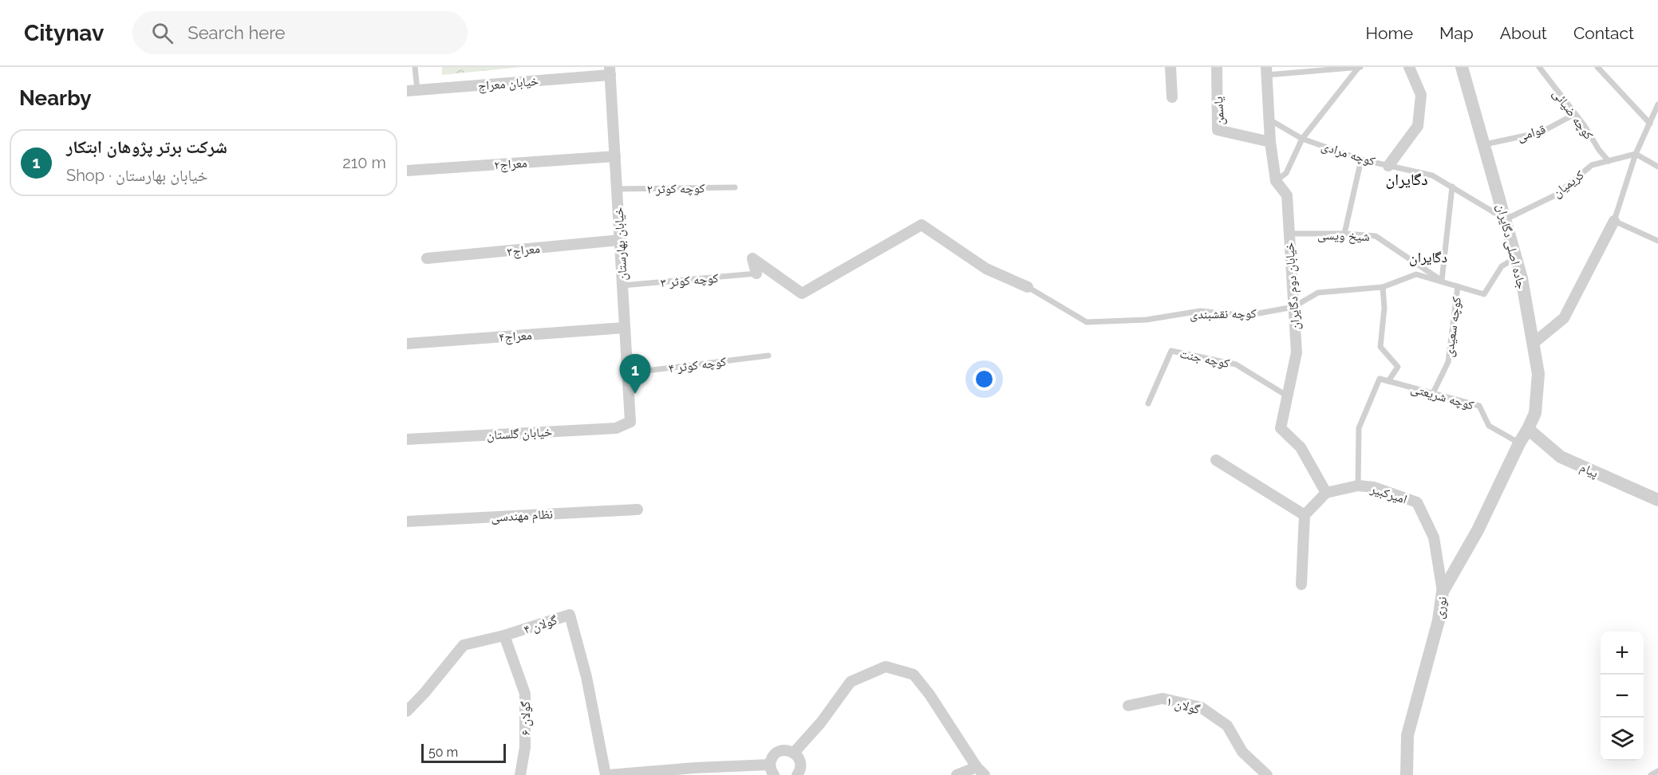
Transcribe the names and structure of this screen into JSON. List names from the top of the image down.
{
  "streets": {
    "street": [
      "خیابان معراج",
      "یاسمن",
      "معراج۲",
      "خیابان بهارستان",
      "جاده اصلی دگایران",
      "معراج۳",
      "خیابان دوم دگایران",
      "معراج۴",
      "خیابان گلستان",
      "پیام",
      "امیرکبیر",
      "نظام مهندسی",
      "نوری",
      "گولان ۴",
      "گولان ۱",
      "گولان ۶"
    ],
    "lane": [
      "کوچه ضیائی",
      "قوامی",
      "کوچه مرادی",
      "کریمیان",
      "کوچه کوثر ۲",
      "شیخ ویسی",
      "کوچه کوثر ۳",
      "کوچه نقشبندی",
      "کوچه سعیدی",
      "کوچه جنت",
      "کوچه کوثر ۴",
      "کوچه شریعتی"
    ]
  },
  "crossings": [
    ["خیابان معراج", "خیابان بهارستان"],
    ["یاسمن", "خیابان دوم دگایران"],
    ["کوچه ضیائی", "قوامی"],
    ["کوچه ضیائی", "کریمیان"],
    ["قوامی", "جاده اصلی دگایران"],
    ["کوچه مرادی", "کریمیان"],
    ["کوچه مرادی", "جاده اصلی دگایران"],
    ["کوچه مرادی", "خیابان دوم دگایران"],
    ["معراج۲", "خیابان بهارستان"],
    ["کریمیان", "جاده اصلی دگایران"],
    ["کوچه کوثر ۲", "خیابان بهارستان"],
    ["شیخ ویسی", "خیابان دوم دگایران"],
    ["شیخ ویسی", "کوچه نقشبندی"],
    ["خیابان بهارستان", "معراج۳"],
    ["خیابان بهارستان", "کوچه کوثر ۳"],
    ["خیابان بهارستان", "معراج۴"],
    ["خیابان بهارستان", "کوچه کوثر ۴"],
    ["خیابان بهارستان", "خیابان گلستان"],
    ["جاده اصلی دگایران", "کوچه نقشبندی"],
    ["جاده اصلی دگایران", "پیام"],
    ["جاده اصلی دگایران", "نوری"],
    ["خیابان دوم دگایران", "کوچه نقشبندی"],
    ["خیابان دوم دگایران", "کوچه جنت"],
    ["خیابان دوم دگایران", "امیرکبیر"],
    ["کوچه نقشبندی", "کوچه سعیدی"],
    ["کوچه سعیدی", "کوچه شریعتی"],
    ["کوچه شریعتی", "امیرکبیر"],
    ["کوچه شریعتی", "نوری"],
    ["پیام", "نوری"],
    ["امیرکبیر", "نوری"],
    ["گولان ۴", "گولان ۶"]
  ],
  "districts": ["دگایران", "دگایران"],
  "scale_bar": "50 m",
  "page": {
    "header": "Citynav",
    "search": "Search here",
    "nav": [
      "Home",
      "Map",
      "About",
      "Contact"
    ],
    "heading": "Nearby",
    "list": [
      {
        "mark": "1",
        "name": "شرکت برتر پژوهان ابتکار",
        "note": "Shop · خیابان بهارستان",
        "value": "210 m"
      }
    ],
    "pins": "1",
    "map_buttons": ["+", "−"],
    "scale": "50 m"
  }
}
